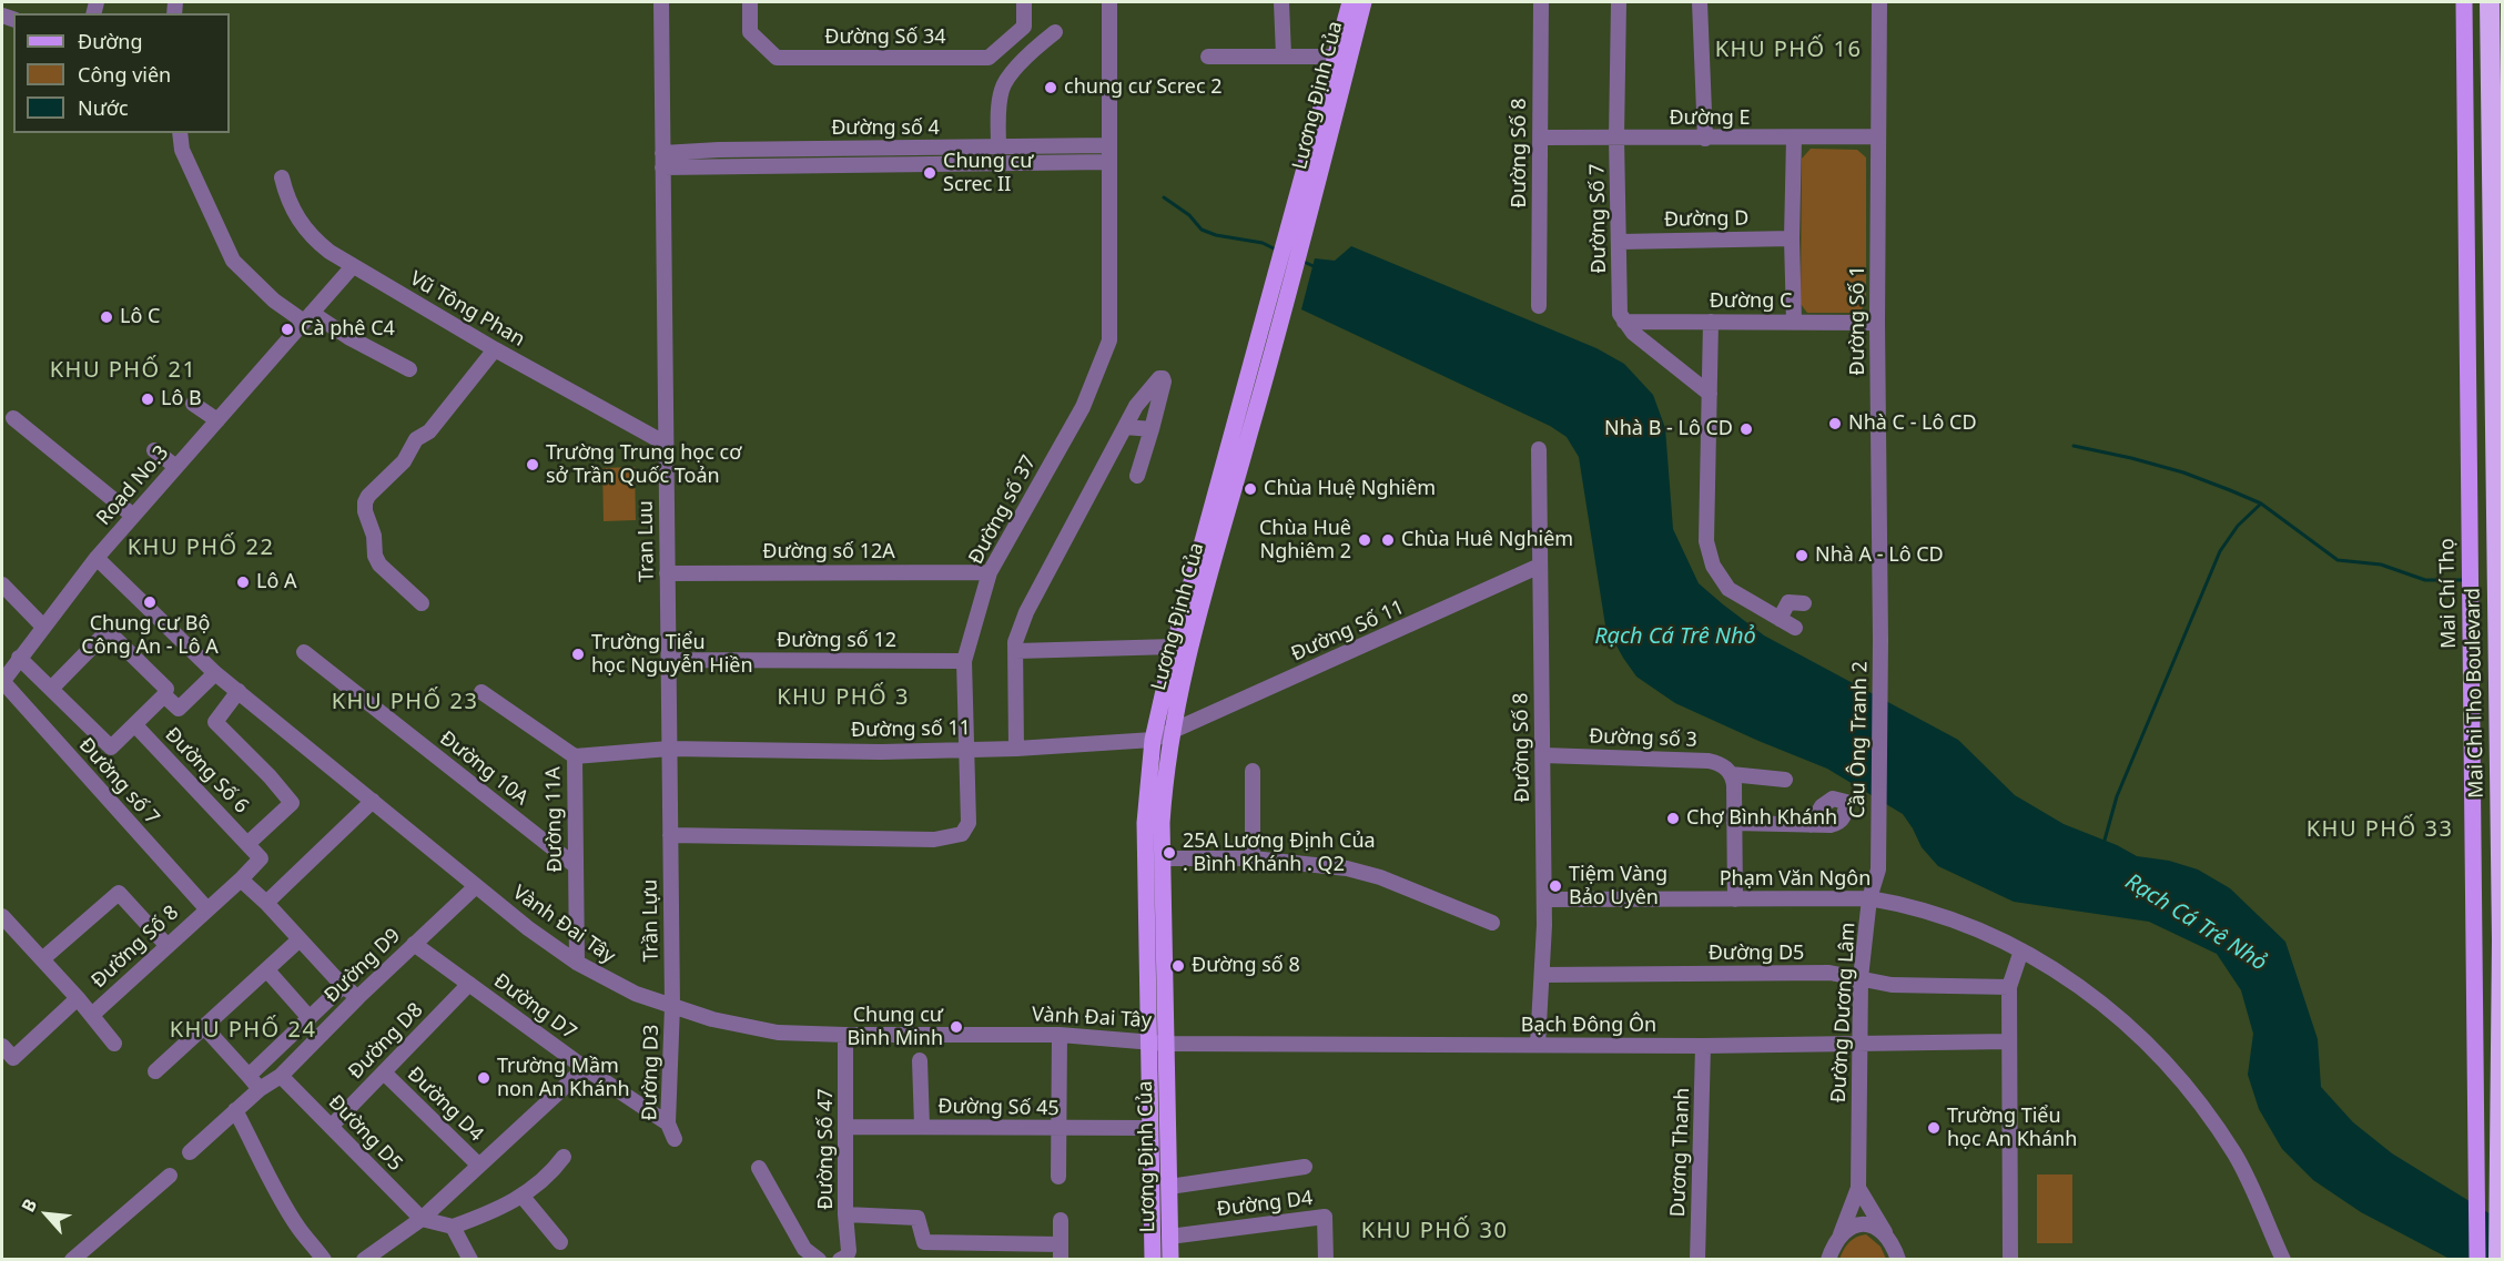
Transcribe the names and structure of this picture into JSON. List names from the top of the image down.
{
  "streets": {
    "highway": ["Mai Chi Tho Boulevard"],
    "main road": ["Lương Định Của", "Mai Chí Thọ"],
    "street": [
      "Đường Số 34",
      "Đường E",
      "Đường số 4",
      "Đường Số 8",
      "Đường Số 7",
      "Đường D",
      "Đường C",
      "Vũ Tông Phan",
      "Đường Số 1",
      "Road No.3",
      "Đường số 37",
      "Tran Luu",
      "Đường số 12A",
      "Đường Số 11",
      "Đường số 12",
      "Đường số 11",
      "Đường số 3",
      "Cầu Ông Tranh 2",
      "Đường 10A",
      "Đường Số 6",
      "Đường số 7",
      "Đường 11A",
      "Phạm Văn Ngôn",
      "Trần Lựu",
      "Vành Đai Tây",
      "Đường D5",
      "Đường D9",
      "Đường D7",
      "Đường Dương Lâm",
      "Bạch Đông Ôn",
      "Đường D8",
      "Đường D3",
      "Đường D4",
      "Đường Số 45",
      "Đường Số 47",
      "Dương Thanh"
    ]
  },
  "crossings": [
    ["Lương Định Của", "Đường Số 11"],
    ["Lương Định Của", "Đường số 11"],
    ["Lương Định Của", "Vành Đai Tây"],
    ["Lương Định Của", "Bạch Đông Ôn"],
    ["Lương Định Của", "Đường D4"],
    ["Lương Định Của", "Đường Số 45"],
    ["Đường E", "Đường Số 8"],
    ["Đường E", "Đường Số 7"],
    ["Đường E", "Đường Số 1"],
    ["Đường số 4", "Đường số 37"],
    ["Đường số 4", "Tran Luu"],
    ["Đường Số 8", "Đường Số 11"],
    ["Đường Số 8", "Đường số 3"],
    ["Đường Số 8", "Đường Số 6"],
    ["Đường Số 8", "Đường số 7"],
    ["Đường Số 8", "Phạm Văn Ngôn"],
    ["Đường Số 8", "Đường D5"],
    ["Đường Số 8", "Bạch Đông Ôn"],
    ["Đường Số 7", "Đường D"],
    ["Đường Số 7", "Đường C"],
    ["Đường C", "Đường Số 1"],
    ["Vũ Tông Phan", "Tran Luu"],
    ["Đường Số 1", "Cầu Ông Tranh 2"],
    ["Road No.3", "Đường Số 6"],
    ["Road No.3", "Đường số 7"],
    ["Road No.3", "Vành Đai Tây"],
    ["Đường số 37", "Tran Luu"],
    ["Đường số 37", "Đường số 12A"],
    ["Đường số 37", "Đường số 12"],
    ["Đường số 37", "Đường số 11"],
    ["Đường số 37", "Trần Lựu"],
    ["Tran Luu", "Đường số 12A"],
    ["Tran Luu", "Đường số 12"],
    ["Tran Luu", "Đường số 11"],
    ["Tran Luu", "Trần Lựu"],
    ["Đường Số 11", "Đường số 11"],
    ["Cầu Ông Tranh 2", "Đường Dương Lâm"],
    ["Đường 10A", "Đường 11A"],
    ["Đường Số 6", "Vành Đai Tây"],
    ["Đường 11A", "Vành Đai Tây"],
    ["Phạm Văn Ngôn", "Đường Dương Lâm"],
    ["Trần Lựu", "Vành Đai Tây"],
    ["Trần Lựu", "Đường D3"],
    ["Vành Đai Tây", "Đường D9"],
    ["Vành Đai Tây", "Bạch Đông Ôn"],
    ["Vành Đai Tây", "Đường D3"],
    ["Vành Đai Tây", "Đường Số 47"],
    ["Đường D5", "Đường D9"],
    ["Đường D5", "Đường Dương Lâm"],
    ["Đường D5", "Đường D8"],
    ["Đường D5", "Đường D4"],
    ["Đường D9", "Đường D7"],
    ["Đường D7", "Đường D8"],
    ["Đường D7", "Đường D3"],
    ["Đường D7", "Đường D4"],
    ["Đường Dương Lâm", "Bạch Đông Ôn"],
    ["Bạch Đông Ôn", "Dương Thanh"],
    ["Đường D8", "Đường D4"],
    ["Đường Số 45", "Đường Số 47"]
  ],
  "districts": [
    "KHU PHỐ 16",
    "KHU PHỐ 21",
    "KHU PHỐ 22",
    "KHU PHỐ 3",
    "KHU PHỐ 23",
    "KHU PHỐ 33",
    "KHU PHỐ 24",
    "KHU PHỐ 30"
  ],
  "water": ["Rạch Cá Trê Nhỏ"],
  "places": [
    "chung cư Screc 2",
    "Chung cư Screc II",
    "Lô C",
    "Cà phê C4",
    "Lô B",
    "Nhà C - Lô CD",
    "Nhà B - Lô CD",
    "Trường Trung học cơ sở Trần Quốc Toản",
    "Chùa Huệ Nghiêm",
    "Chùa Huê Nghiêm 2",
    "Chùa Huê Nghiêm",
    "Nhà A - Lô CD",
    "Lô A",
    "Chung cư Bộ Công An - Lô A",
    "Trường Tiểu học Nguyễn Hiền",
    "Chợ Bình Khánh",
    "25A Lương Định Của . Bình Khánh . Q2",
    "Tiệm Vàng Bảo Uyên",
    "Đường số 8",
    "Chung cư Bình Minh",
    "Trường Mầm non An Khánh",
    "Trường Tiểu học An Khánh"
  ],
  "legend": ["Đường", "Công viên", "Nước"],
  "north": "top left"
}
